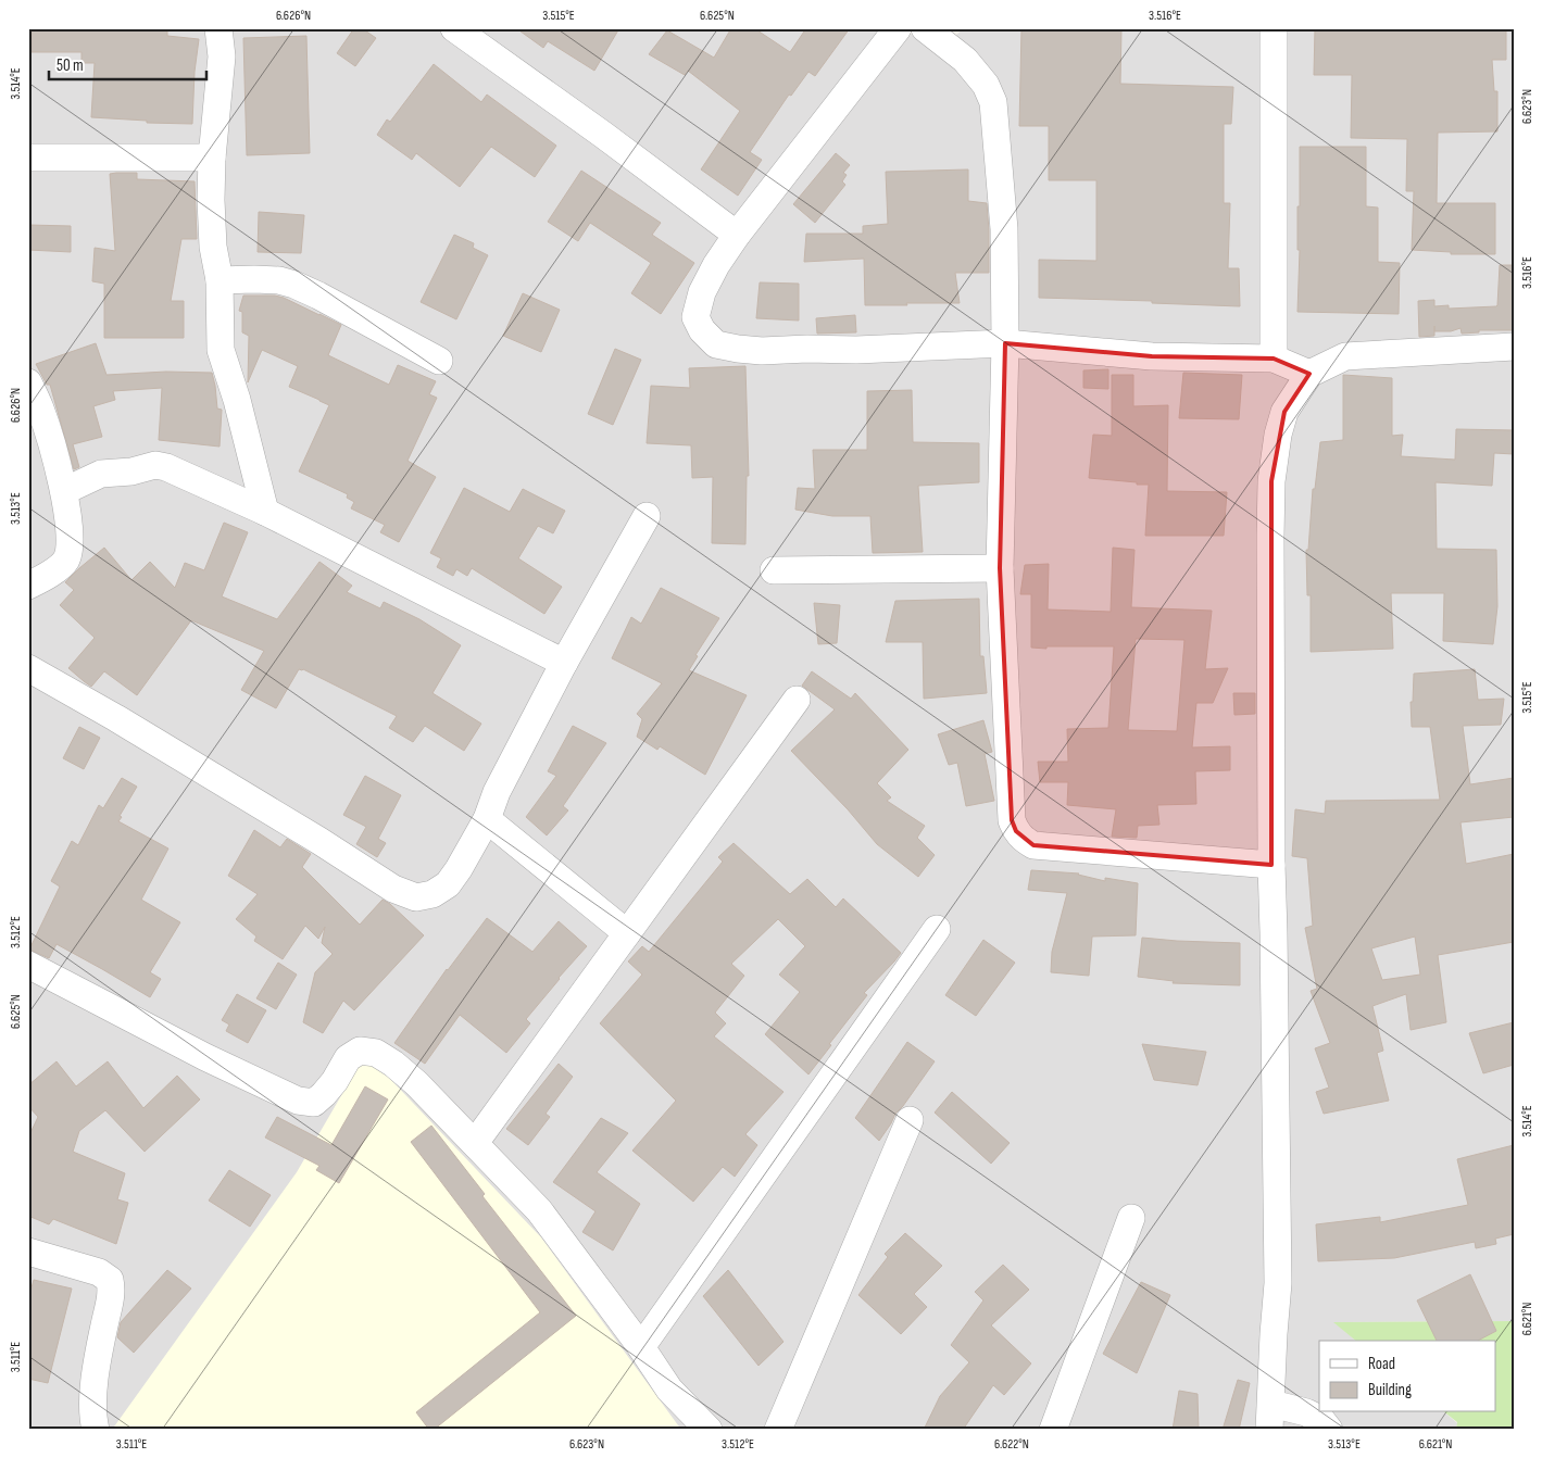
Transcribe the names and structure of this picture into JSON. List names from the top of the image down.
{
  "legend": ["Road", "Building"],
  "scale_bar": "50 m",
  "coordinates": [
    "6.626°N",
    "3.515°E",
    "6.625°N",
    "3.516°E",
    "3.514°E",
    "6.623°N",
    "3.513°E",
    "3.512°E",
    "6.621°N",
    "3.511°E",
    "6.622°N"
  ]
}
